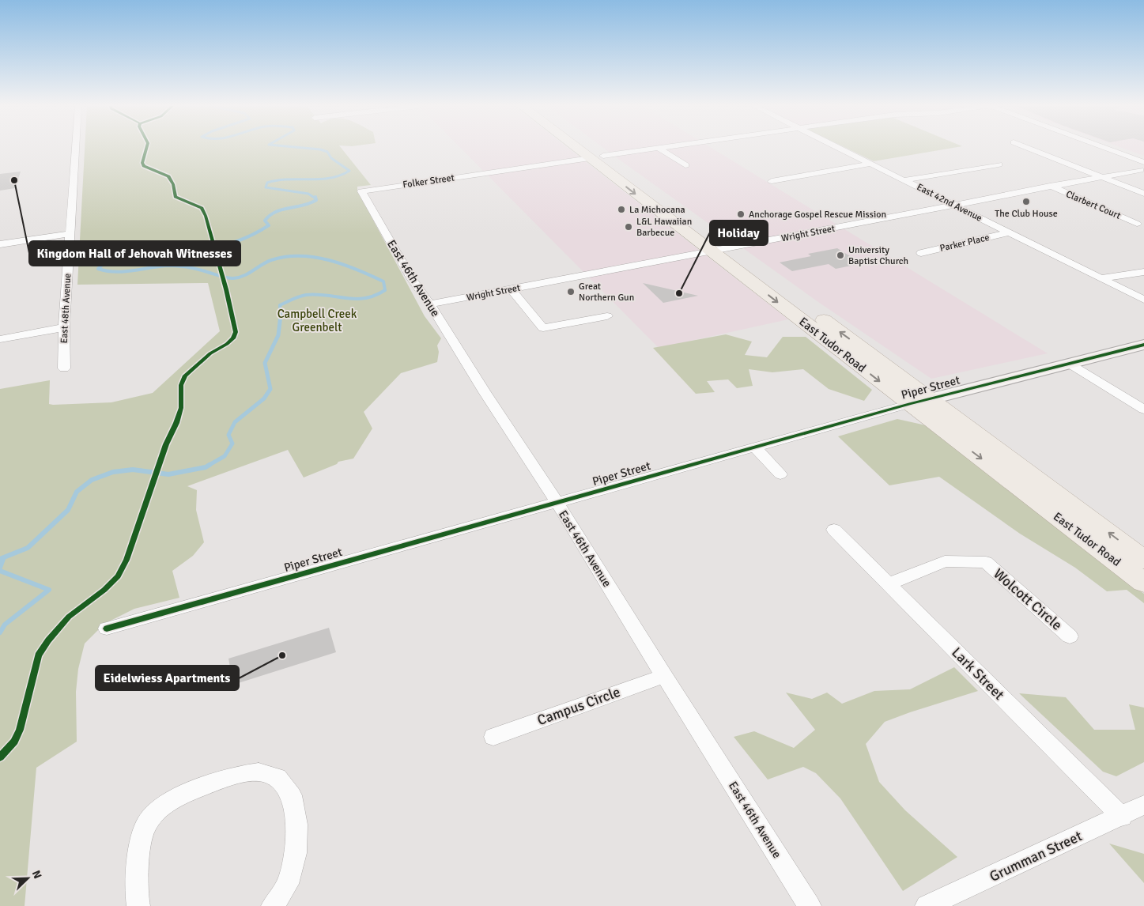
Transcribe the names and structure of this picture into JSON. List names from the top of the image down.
{
  "streets": {
    "main road": ["East Tudor Road"],
    "street": [
      "Folker Street",
      "East 42nd Avenue",
      "Clarbert Court",
      "Wright Street",
      "Parker Place",
      "East 46th Avenue",
      "East 48th Avenue",
      "Piper Street",
      "Wolcott Circle",
      "Lark Street",
      "Campus Circle",
      "Grumman Street"
    ]
  },
  "crossings": [
    ["Folker Street", "East 46th Avenue"],
    ["Folker Street", "East Tudor Road"],
    ["East 42nd Avenue", "Wright Street"],
    ["East 42nd Avenue", "Parker Place"],
    ["Clarbert Court", "Wright Street"],
    ["Wright Street", "East 46th Avenue"],
    ["Wright Street", "East Tudor Road"],
    ["East 46th Avenue", "Piper Street"],
    ["East 46th Avenue", "Campus Circle"],
    ["East Tudor Road", "Piper Street"],
    ["Wolcott Circle", "Lark Street"],
    ["Lark Street", "Grumman Street"]
  ],
  "parks": ["Campbell Creek Greenbelt"],
  "places": [
    "Kingdom Hall of Jehovah Witnesses",
    "The Club House",
    "La Michocana",
    "Anchorage Gospel Rescue Mission",
    "L&L Hawaiian Barbecue",
    "University Baptist Church",
    "Great Northern Gun",
    "Holiday",
    "Eidelwiess Apartments"
  ],
  "north": "top right"
}
